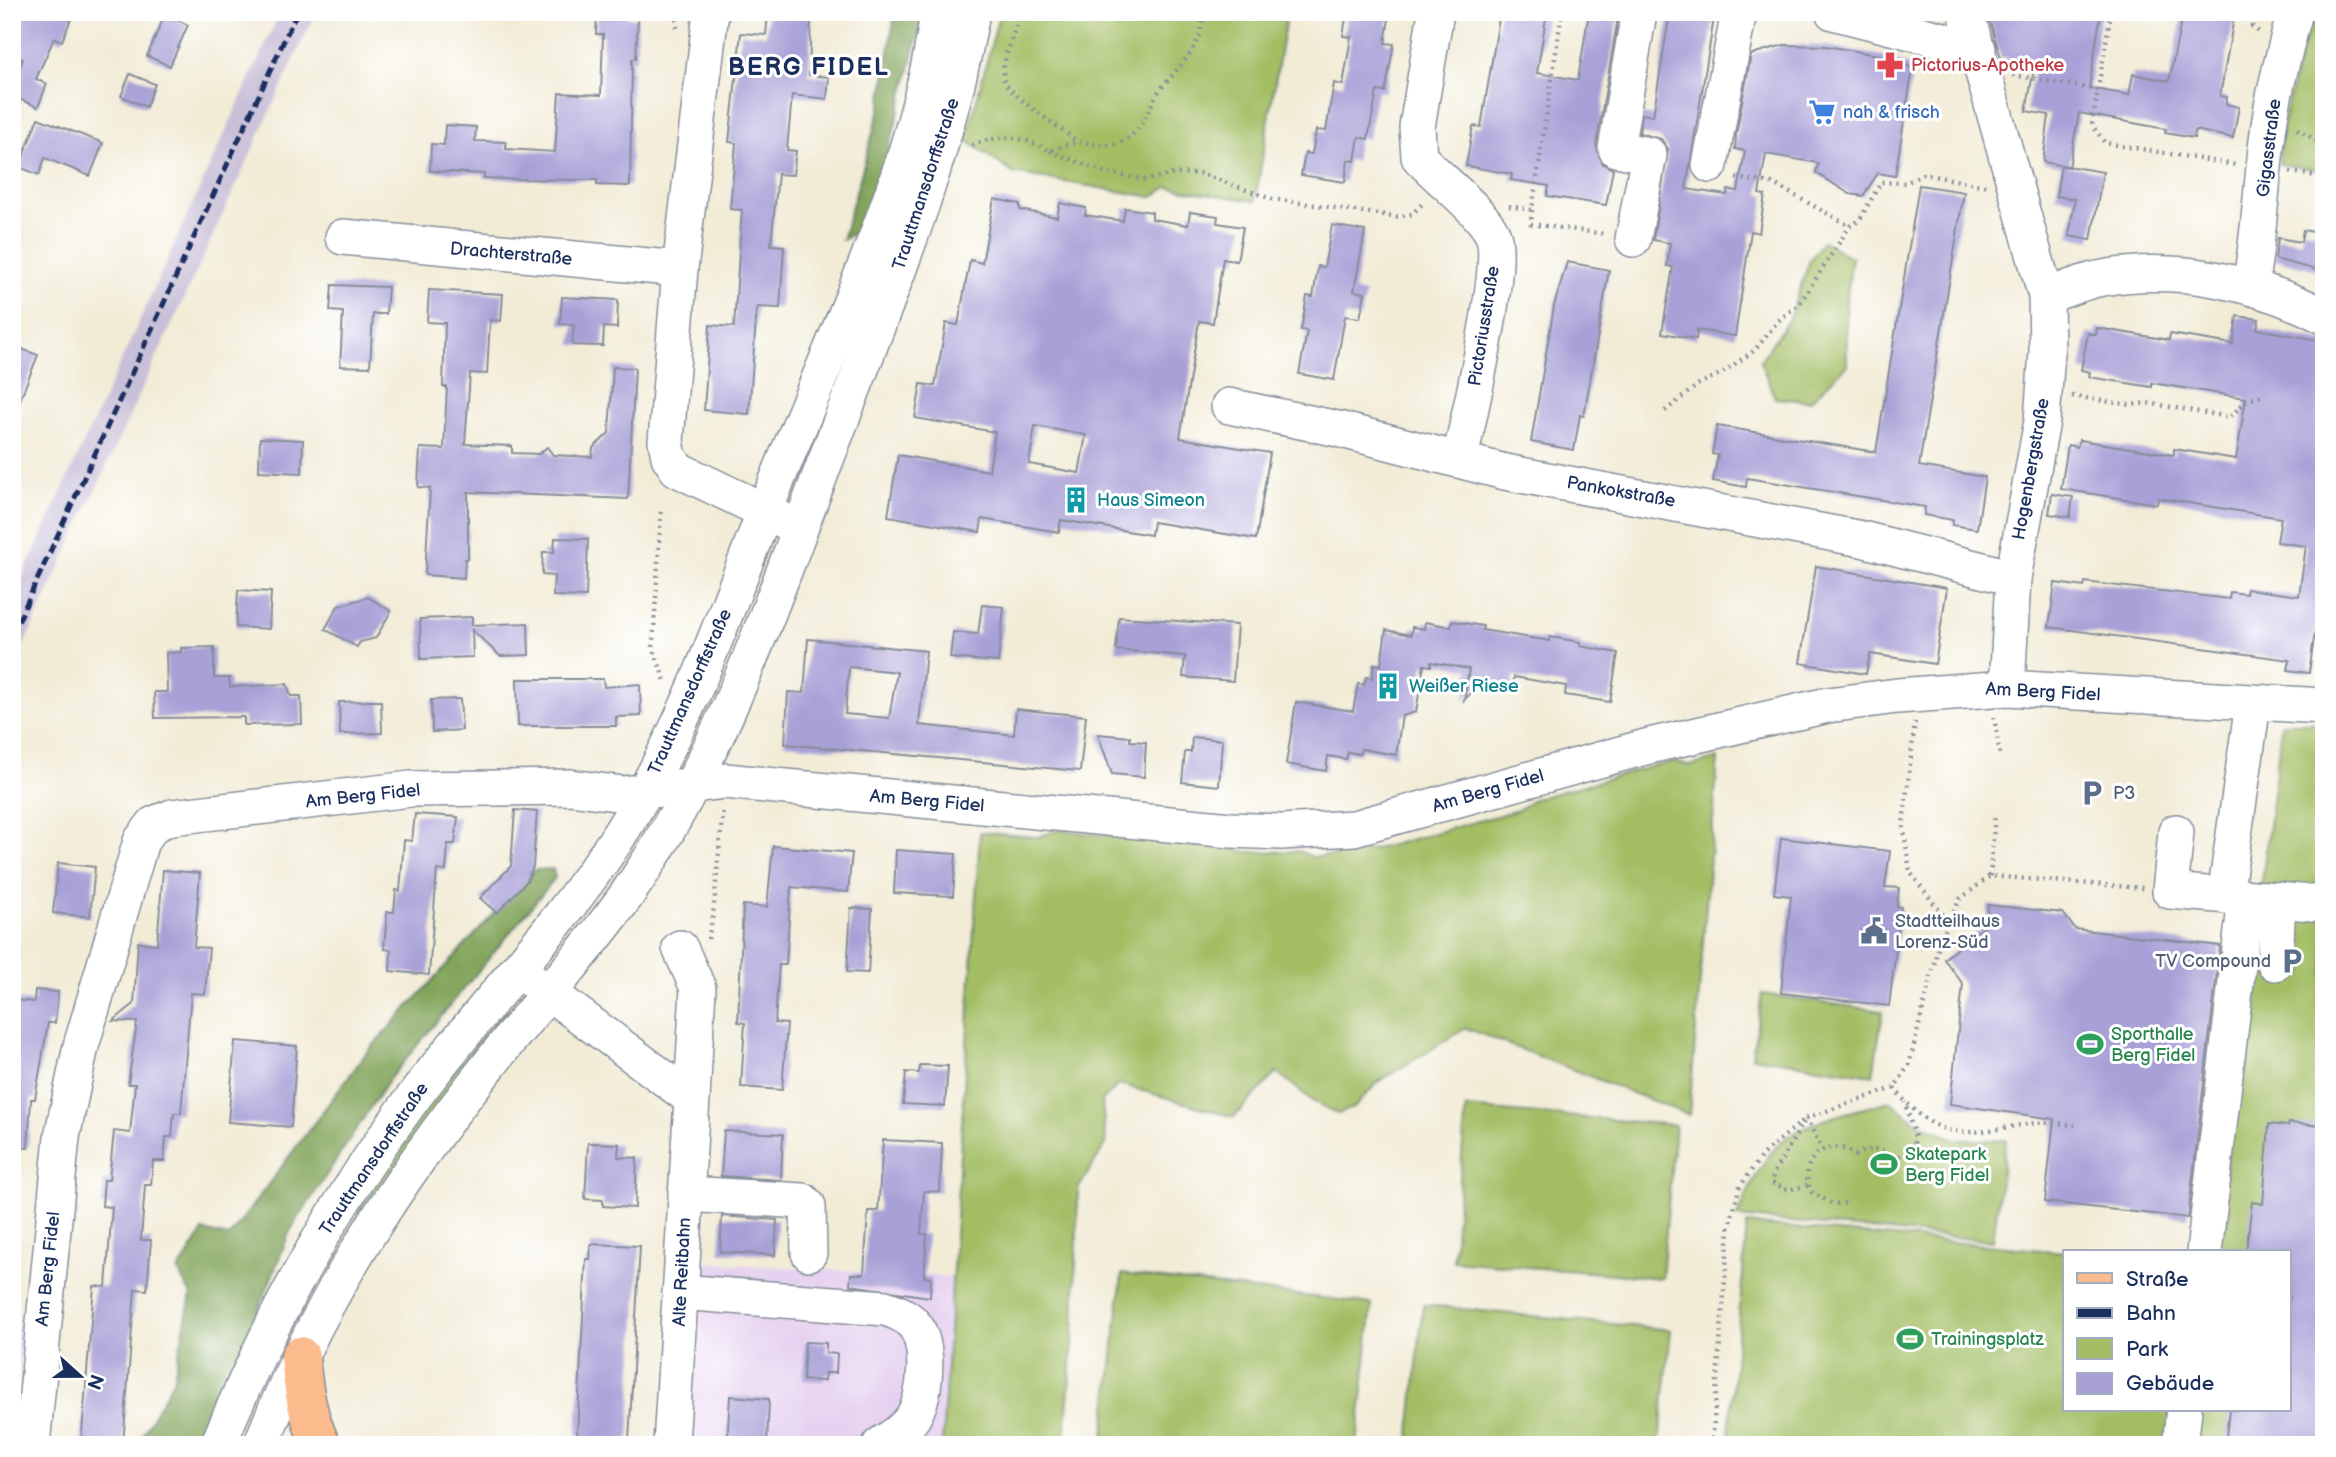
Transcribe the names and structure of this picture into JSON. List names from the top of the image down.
{
  "streets": {
    "street": [
      "Gigasstraße",
      "Trauttmansdorffstraße",
      "Drachterstraße",
      "Pictoriusstraße",
      "Hogenbergstraße",
      "Pankokstraße",
      "Am Berg Fidel",
      "Alte Reitbahn"
    ]
  },
  "crossings": [
    ["Trauttmansdorffstraße", "Am Berg Fidel"],
    ["Pictoriusstraße", "Pankokstraße"],
    ["Hogenbergstraße", "Pankokstraße"],
    ["Hogenbergstraße", "Am Berg Fidel"]
  ],
  "districts": ["BERG FIDEL"],
  "places": {
    "pharmacy": ["Pictorius-Apotheke"],
    "supermarket": ["nah & frisch"],
    "building": ["Haus Simeon", "Weißer Riese"],
    "parking": ["P3", "TV Compound"],
    "public building": ["Stadtteilhaus Lorenz-Süd"],
    "sports": ["Sporthalle Berg Fidel", "Skatepark Berg Fidel", "Trainingsplatz"]
  },
  "legend": [
    "Straße",
    "Bahn",
    "Park",
    "Gebäude"
  ],
  "north": "right"
}
